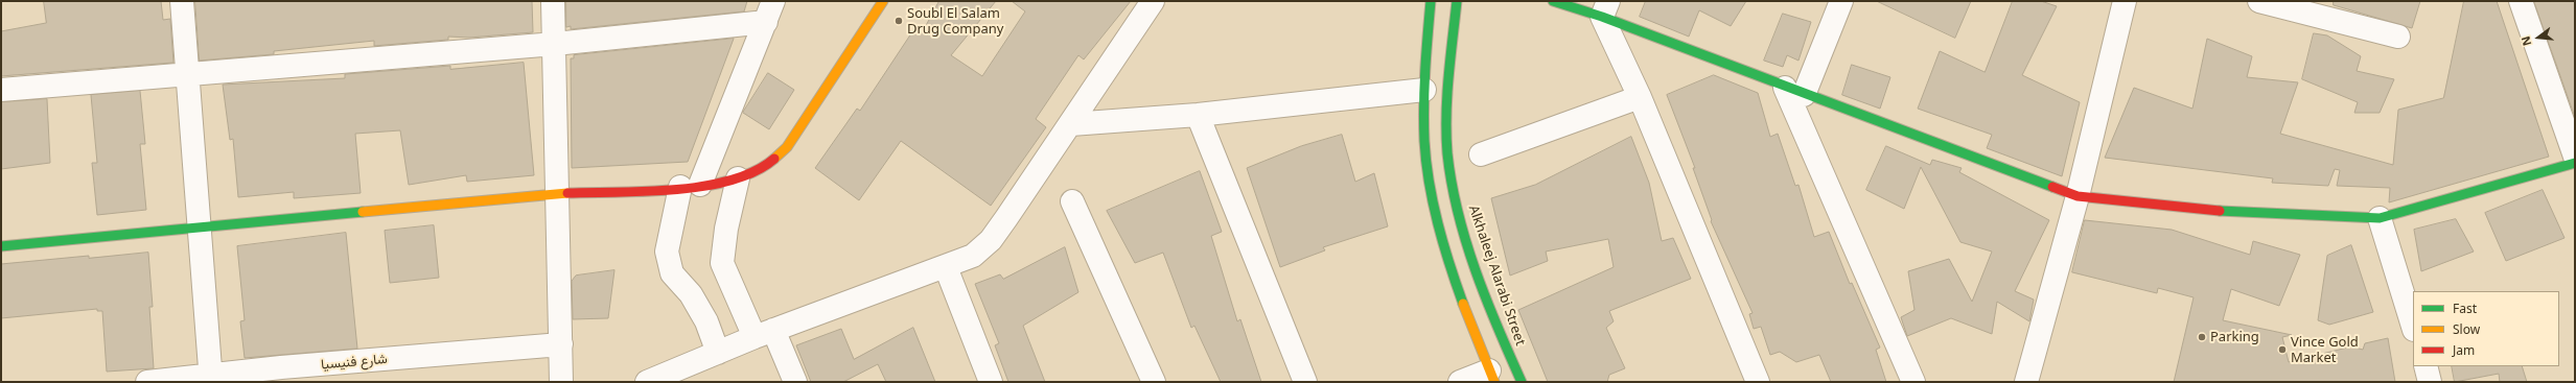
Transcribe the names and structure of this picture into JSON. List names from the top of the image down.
{
  "streets": {
    "street": ["Alkhaleej Alarabi Street", "شارع فنيسيا"]
  },
  "places": ["Soubl El Salam Drug Company", "Parking", "Vince Gold Market"],
  "legend": ["Fast", "Slow", "Jam"],
  "north": "left"
}
